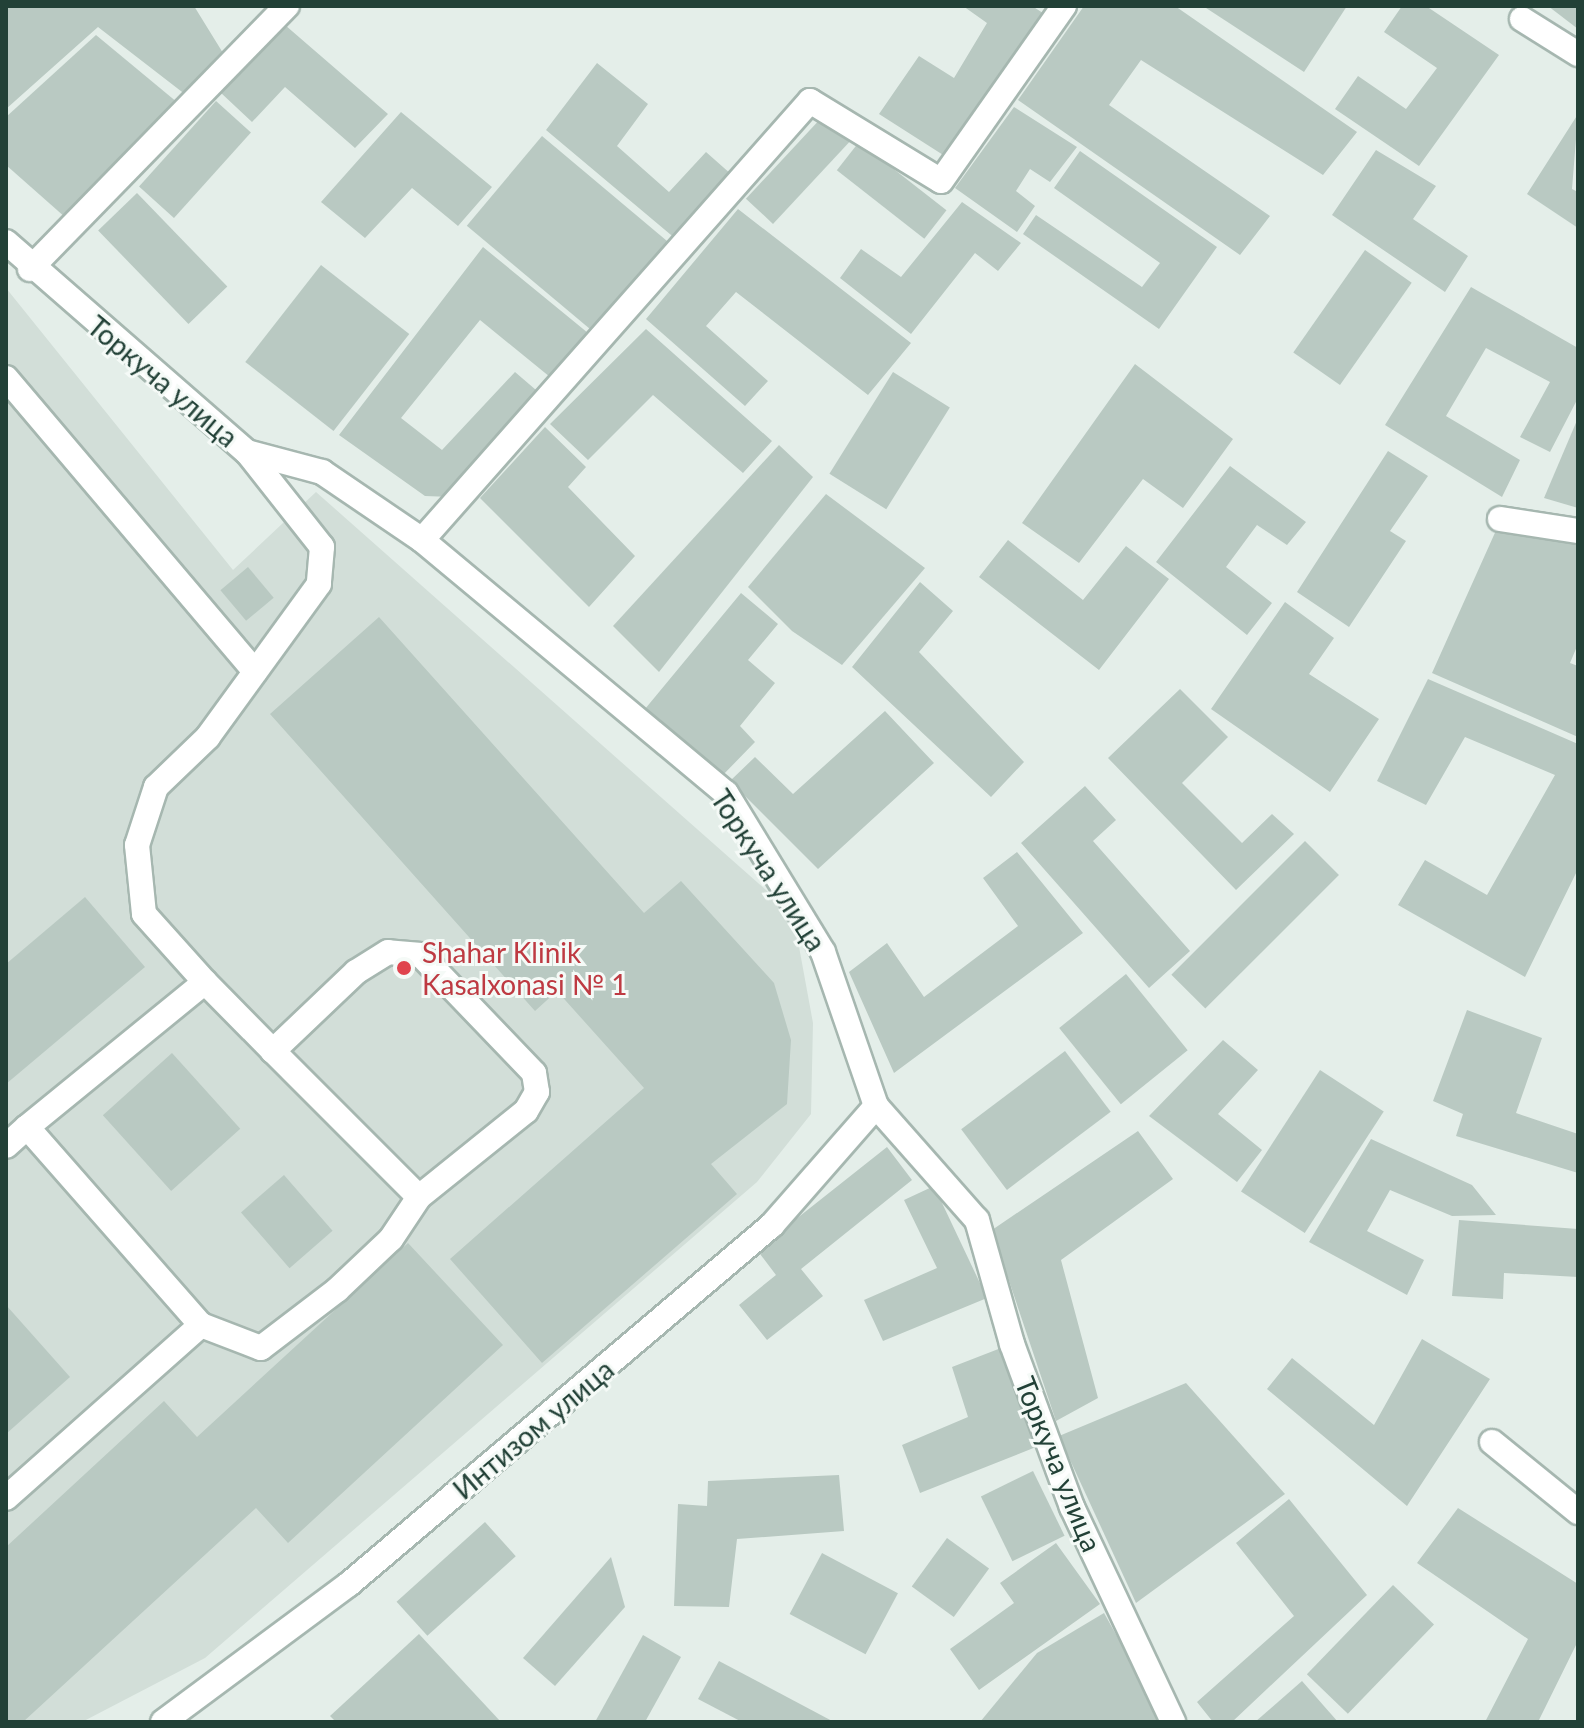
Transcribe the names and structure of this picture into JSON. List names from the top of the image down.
{
  "streets": {
    "street": ["Торкуча улица", "Интизом улица"]
  },
  "crossings": [
    ["Торкуча улица", "Интизом улица"]
  ],
  "places": ["Shahar Klinik Kasalxonasi № 1"]
}
